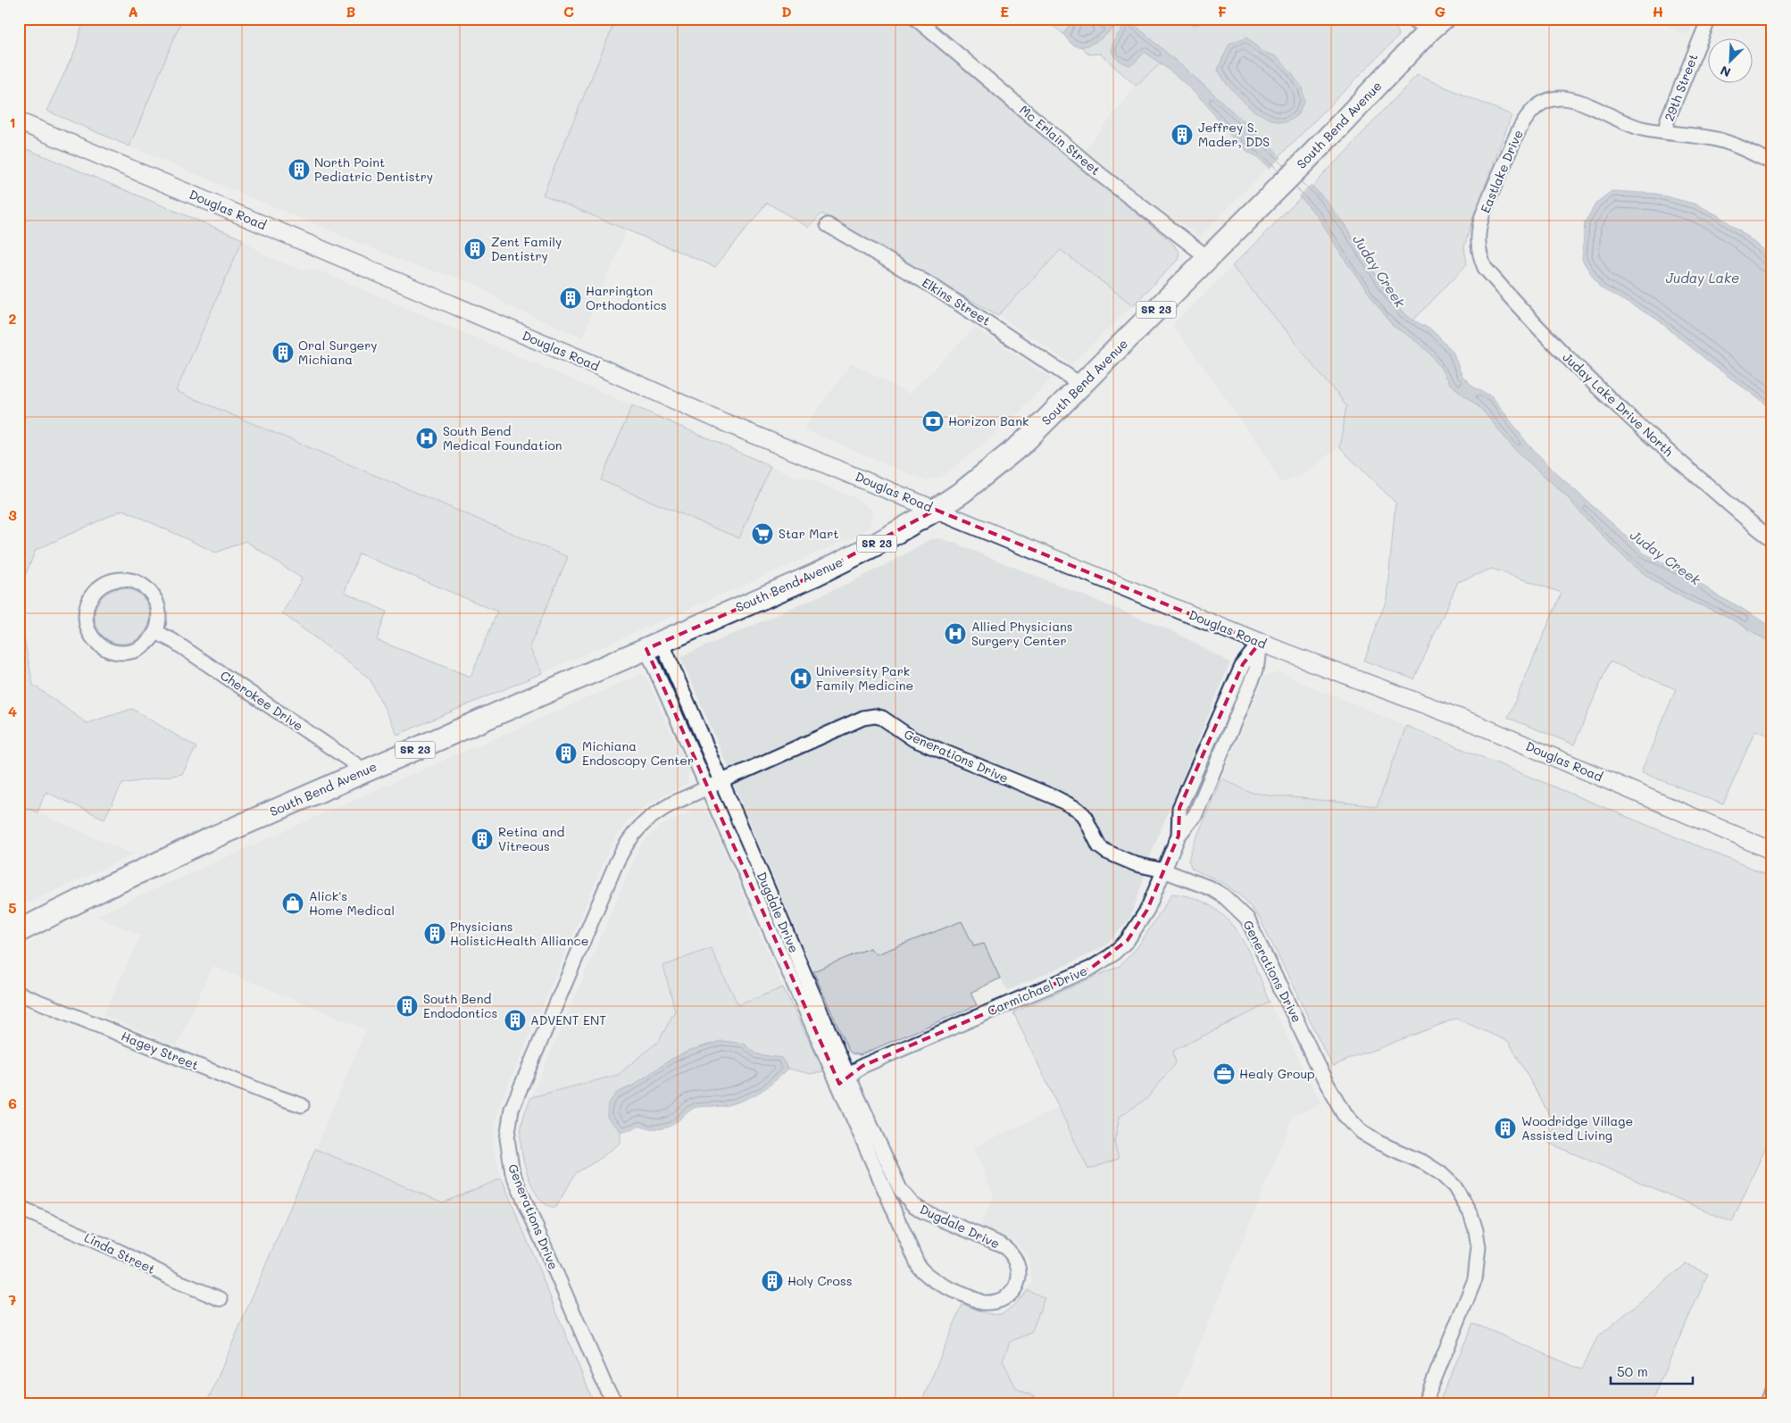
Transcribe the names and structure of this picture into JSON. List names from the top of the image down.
{
  "streets": {
    "main road": ["South Bend Avenue", "SR 23"],
    "street": [
      "29th Street",
      "Mc Erlain Street",
      "Eastlake Drive",
      "Douglas Road",
      "Elkins Street",
      "Juday Lake Drive North",
      "Cherokee Drive",
      "Generations Drive",
      "Dugdale Drive",
      "Carmichael Drive",
      "Hagey Street",
      "Linda Street"
    ]
  },
  "crossings": [
    ["29th Street", "Eastlake Drive"],
    ["South Bend Avenue", "Mc Erlain Street"],
    ["South Bend Avenue", "Douglas Road"],
    ["South Bend Avenue", "Elkins Street"],
    ["South Bend Avenue", "Cherokee Drive"],
    ["South Bend Avenue", "Dugdale Drive"],
    ["Eastlake Drive", "Juday Lake Drive North"],
    ["Douglas Road", "Carmichael Drive"],
    ["Generations Drive", "Dugdale Drive"],
    ["Generations Drive", "Carmichael Drive"],
    ["Dugdale Drive", "Carmichael Drive"]
  ],
  "water": ["Juday Creek", "Juday Lake"],
  "places": {
    "building": [
      "Jeffrey S. Mader, DDS",
      "North Point Pediatric Dentistry",
      "Zent Family Dentistry",
      "Harrington Orthodontics",
      "Oral Surgery Michiana",
      "Michiana Endoscopy Center",
      "Retina and Vitreous",
      "Physicians HolisticHealth Alliance",
      "South Bend Endodontics",
      "ADVENT ENT",
      "Woodridge Village Assisted Living",
      "Holy Cross"
    ],
    "bank": ["Horizon Bank"],
    "hospital": ["South Bend Medical Foundation", "Allied Physicians Surgery Center", "University Park Family Medicine"],
    "supermarket": ["Star Mart"],
    "shop": ["Alick's Home Medical"],
    "office": ["Healy Group"]
  },
  "scale_bar": "50 m",
  "north": "bottom left",
  "grid": {
    "columns": [
      "A",
      "B",
      "C",
      "D",
      "E",
      "F",
      "G",
      "H"
    ],
    "rows": [
      "1",
      "2",
      "3",
      "4",
      "5",
      "6",
      "7"
    ]
  }
}
